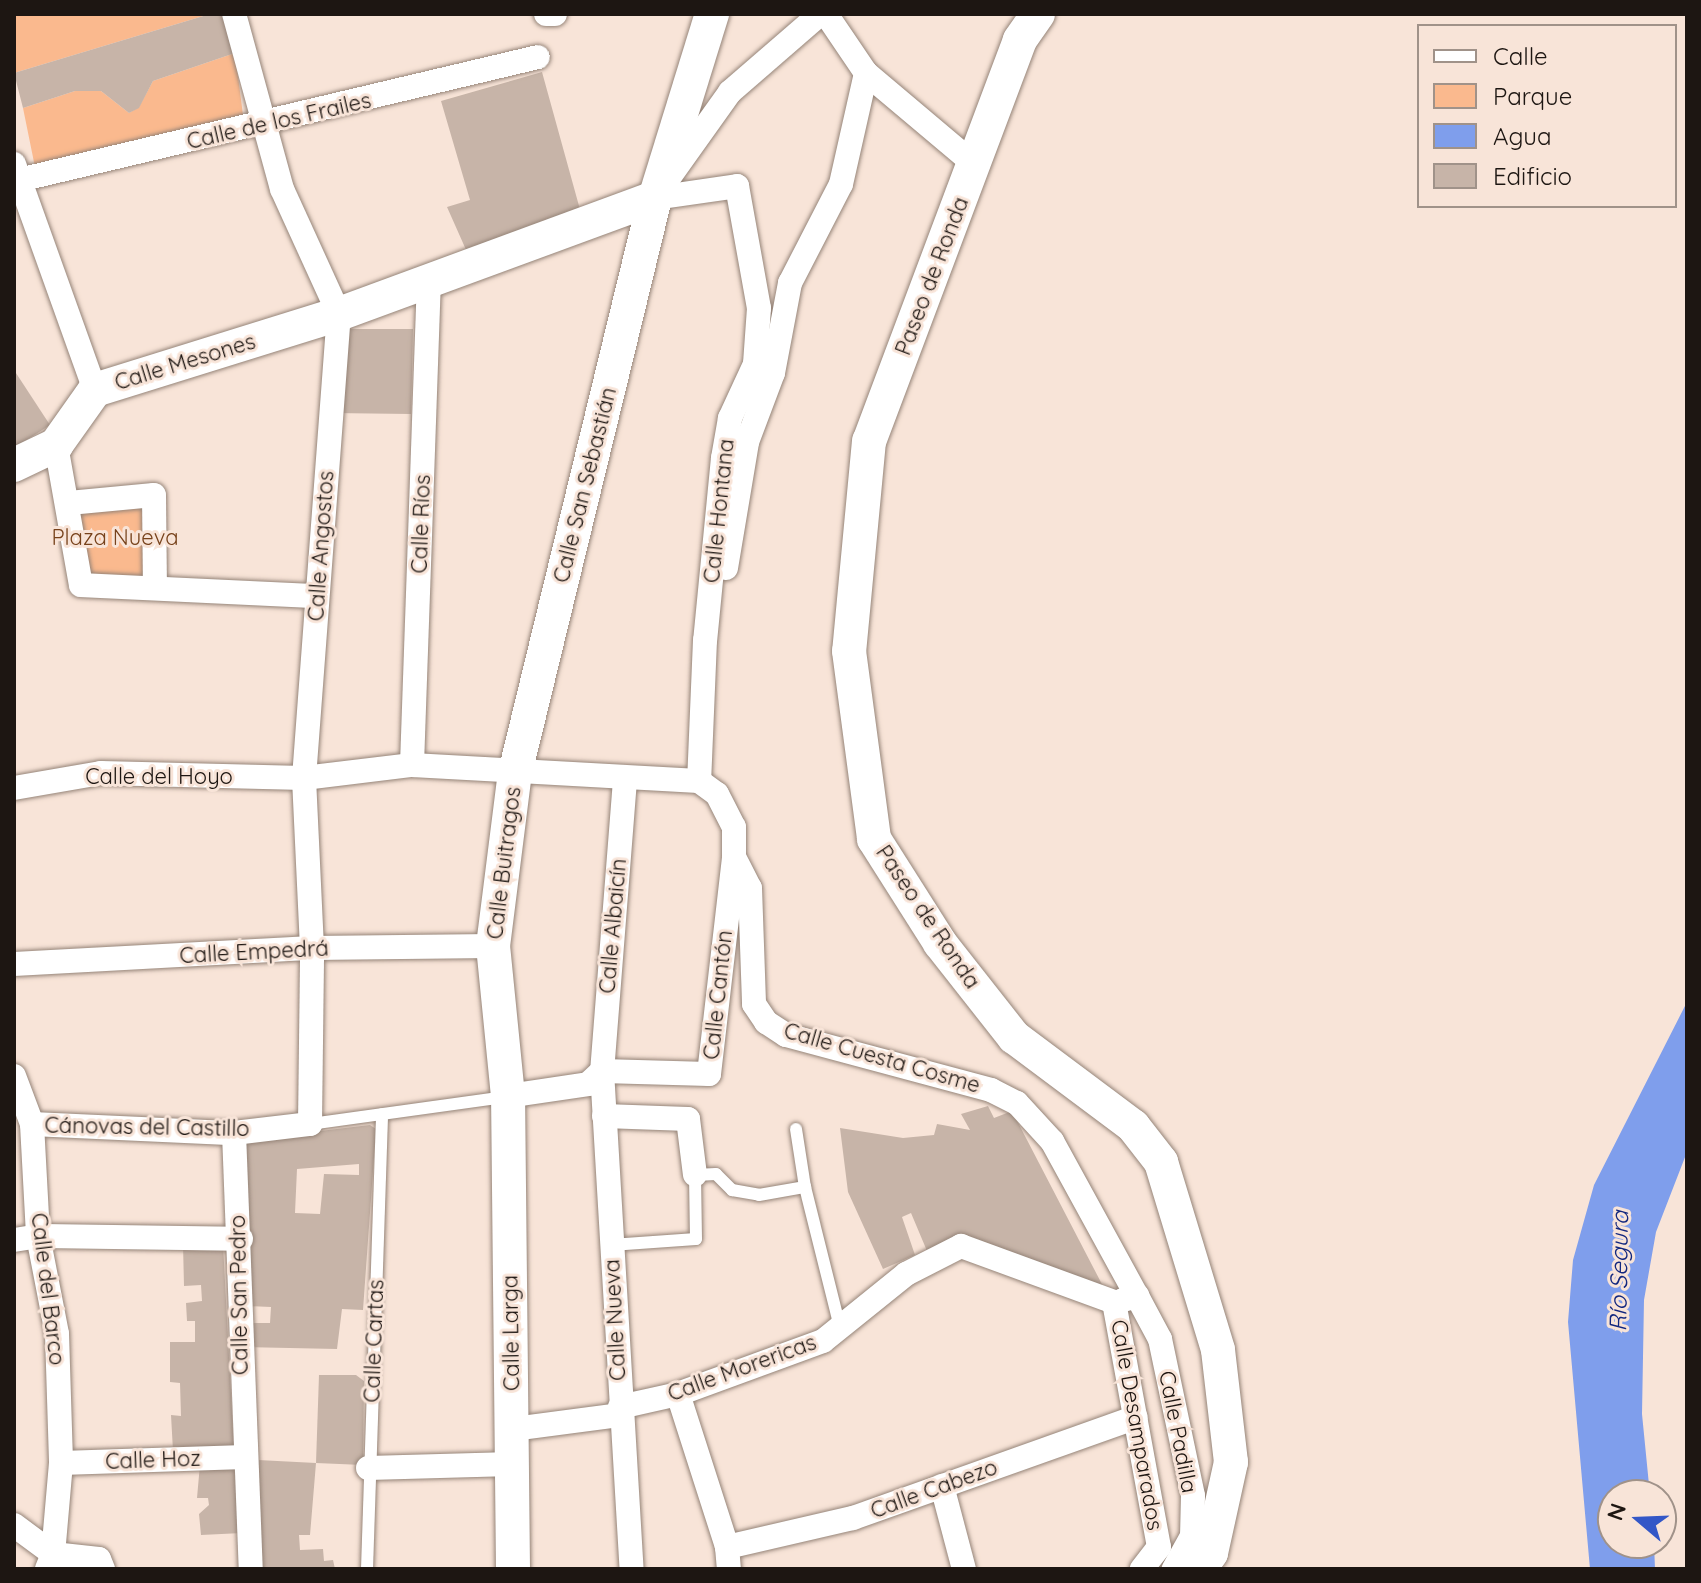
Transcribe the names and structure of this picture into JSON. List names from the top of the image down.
{
  "streets": {
    "main road": [
      "Paseo de Ronda",
      "Calle Mesones",
      "Calle San Sebastián",
      "Calle Buitragos",
      "Calle Larga"
    ],
    "street": [
      "Calle de los Frailes",
      "Calle Hontana",
      "Calle Ríos",
      "Calle Angostos",
      "Calle del Hoyo",
      "Calle Albaicín",
      "Calle Empedrá",
      "Calle Cantón",
      "Calle Cuesta Cosme",
      "Cánovas del Castillo",
      "Calle del Barco",
      "Calle San Pedro",
      "Calle Nueva",
      "Calle Morericas",
      "Calle Desamparados",
      "Calle Padilla",
      "Calle Hoz",
      "Calle Cabezo"
    ],
    "lane": ["Calle Cartas"]
  },
  "crossings": [
    ["Calle Mesones", "Calle San Sebastián"],
    ["Calle Mesones", "Calle Hontana"],
    ["Calle Mesones", "Calle Ríos"],
    ["Calle Mesones", "Calle Angostos"],
    ["Calle San Sebastián", "Calle Hontana"],
    ["Calle San Sebastián", "Calle del Hoyo"],
    ["Calle San Sebastián", "Calle Buitragos"],
    ["Calle Hontana", "Calle del Hoyo"],
    ["Calle Hontana", "Calle Cuesta Cosme"],
    ["Calle Ríos", "Calle del Hoyo"],
    ["Calle Angostos", "Calle del Hoyo"],
    ["Calle Angostos", "Calle Empedrá"],
    ["Calle Angostos", "Cánovas del Castillo"],
    ["Calle del Hoyo", "Calle Buitragos"],
    ["Calle del Hoyo", "Calle Albaicín"],
    ["Calle del Hoyo", "Calle Cuesta Cosme"],
    ["Calle Buitragos", "Calle Empedrá"],
    ["Calle Buitragos", "Calle Larga"],
    ["Calle Albaicín", "Calle Cantón"],
    ["Calle Albaicín", "Calle Nueva"],
    ["Calle Cantón", "Calle Cuesta Cosme"],
    ["Calle Cantón", "Calle Nueva"],
    ["Calle Cuesta Cosme", "Calle Padilla"],
    ["Cánovas del Castillo", "Calle del Barco"],
    ["Cánovas del Castillo", "Calle San Pedro"],
    ["Calle del Barco", "Calle Hoz"],
    ["Calle San Pedro", "Calle Hoz"],
    ["Calle Nueva", "Calle Morericas"],
    ["Calle Larga", "Calle Morericas"],
    ["Calle Morericas", "Calle Desamparados"],
    ["Calle Morericas", "Calle Padilla"],
    ["Calle Desamparados", "Calle Padilla"],
    ["Calle Desamparados", "Calle Cabezo"]
  ],
  "water": ["Río Segura"],
  "parks": ["Plaza Nueva"],
  "legend": [
    "Calle",
    "Parque",
    "Agua",
    "Edificio"
  ],
  "north": "left"
}
